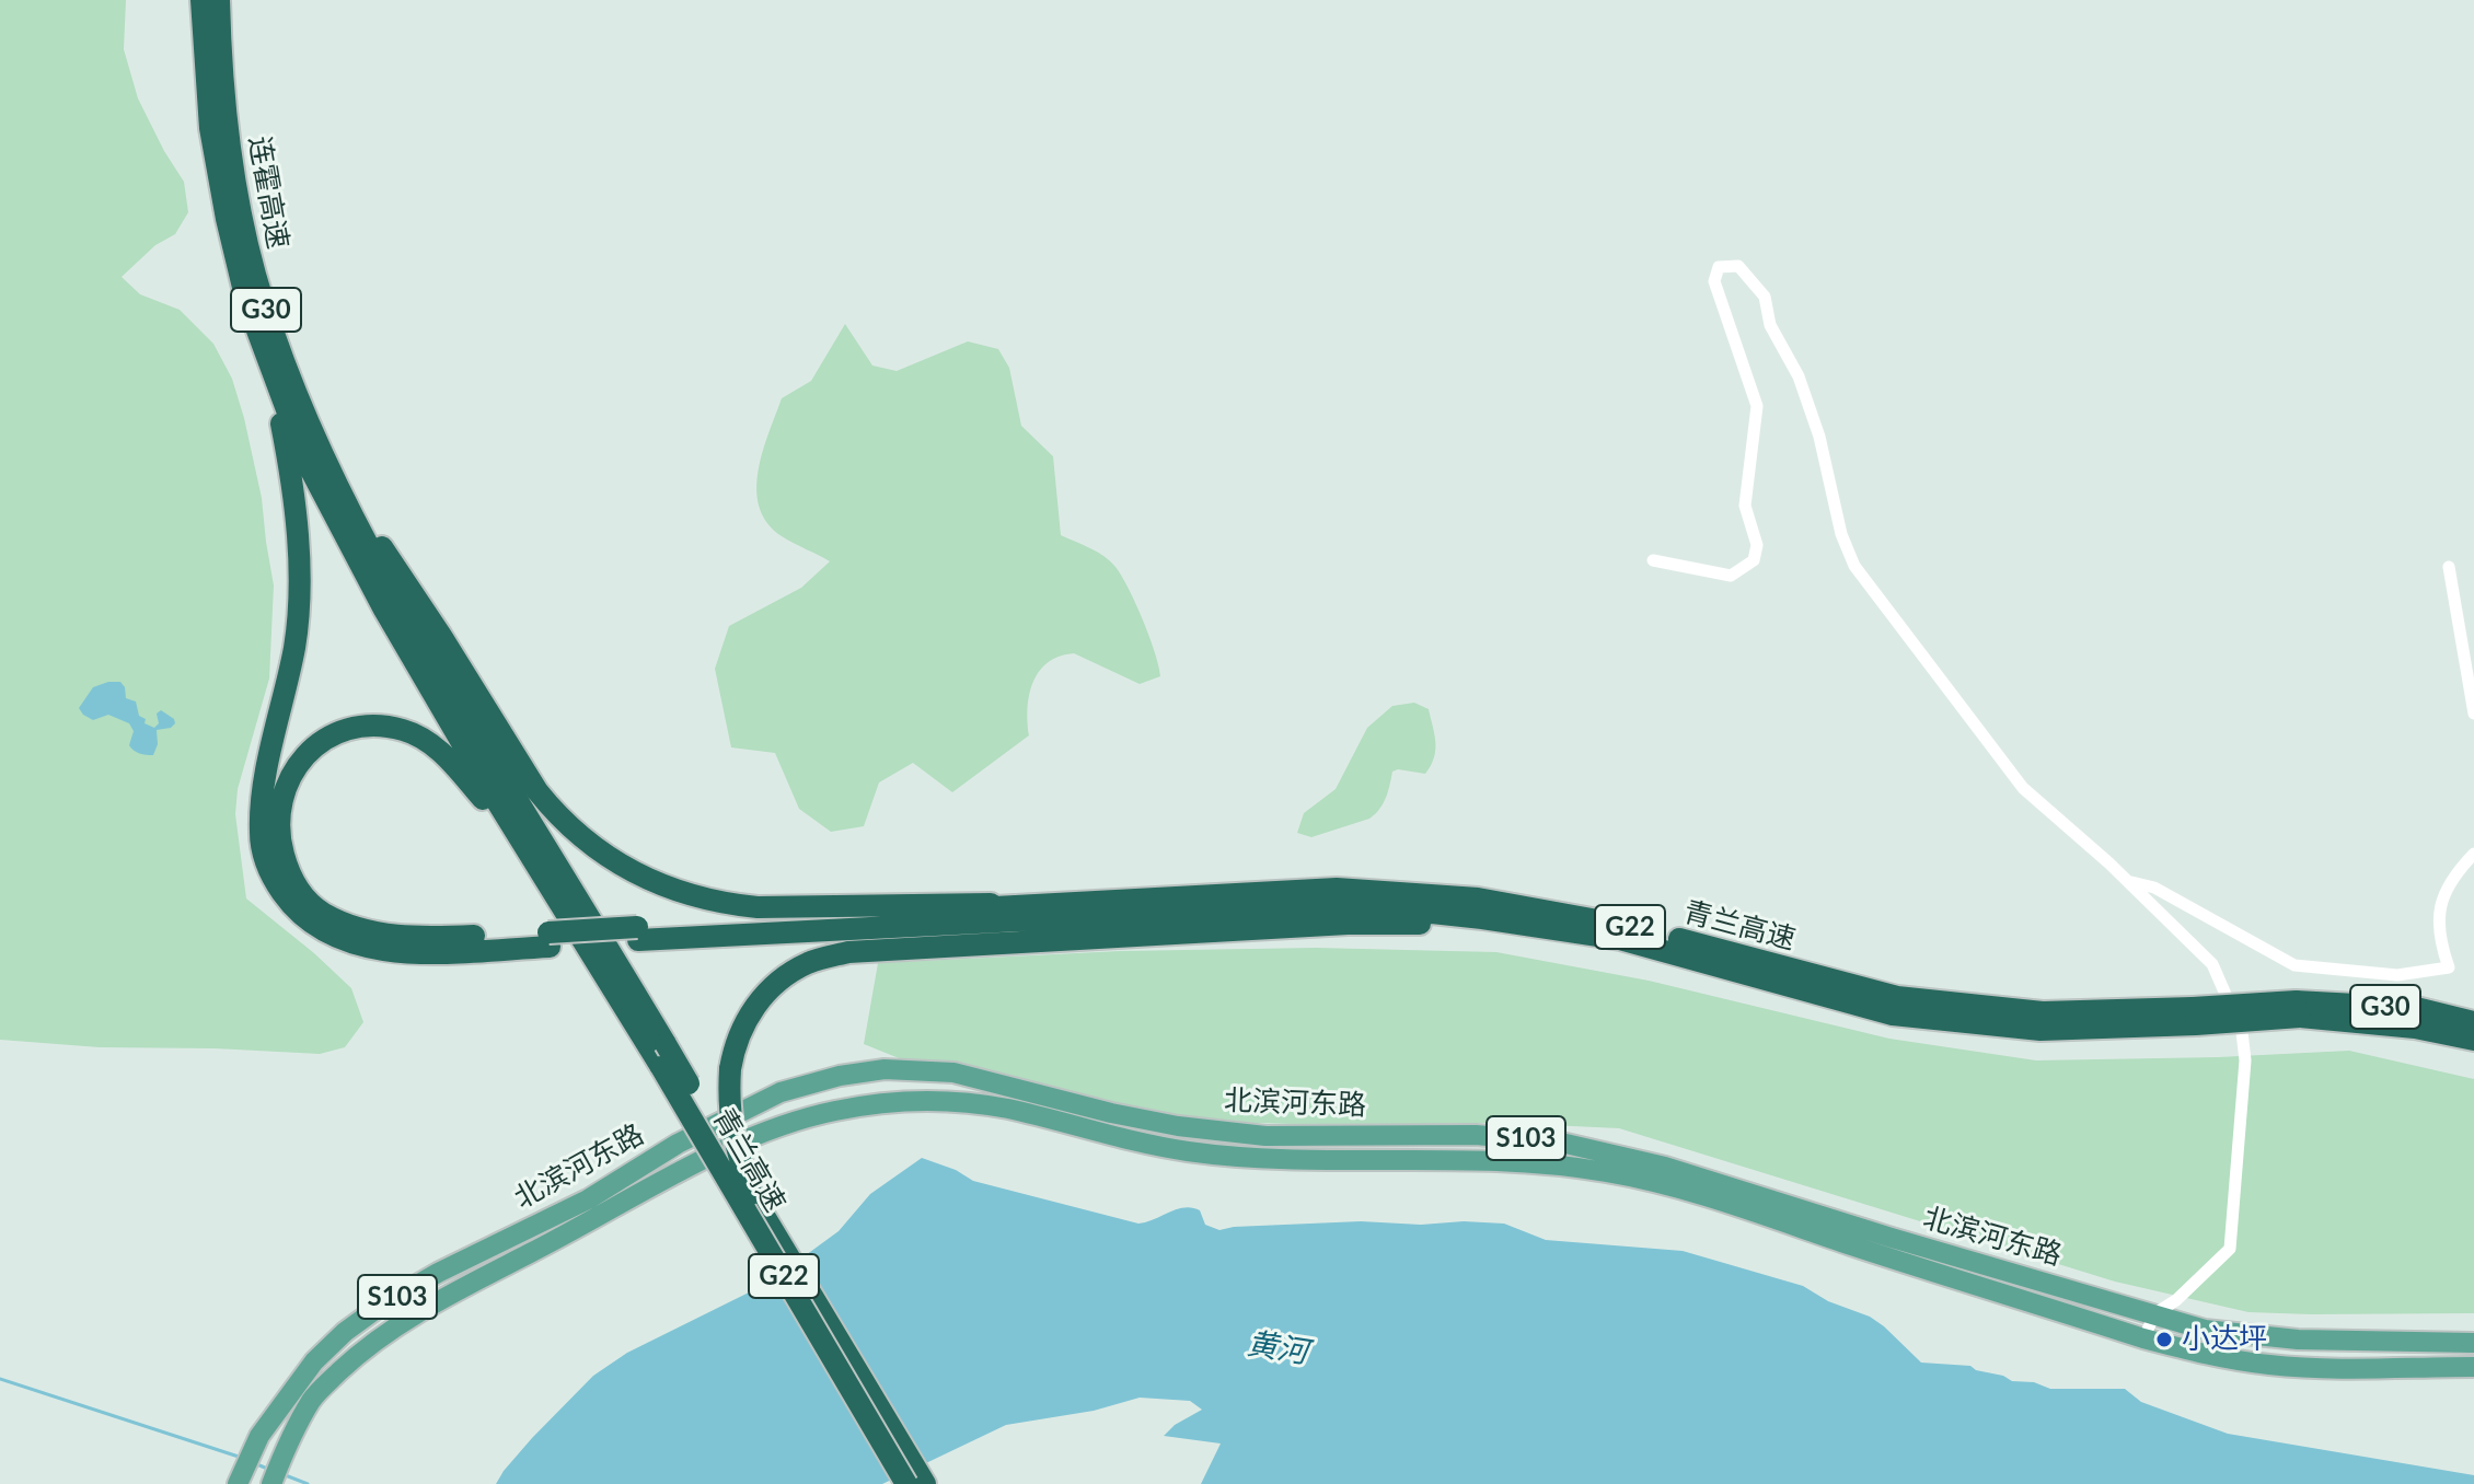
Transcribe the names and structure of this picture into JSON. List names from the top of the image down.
{
  "streets": {
    "highway": [
      "连霍高速",
      "G30",
      "青兰高速",
      "G22"
    ],
    "main road": ["北滨河东路", "S103"]
  },
  "crossings": [
    ["G30", "青兰高速"]
  ],
  "water": ["黄河"],
  "places": ["小达坪"]
}
